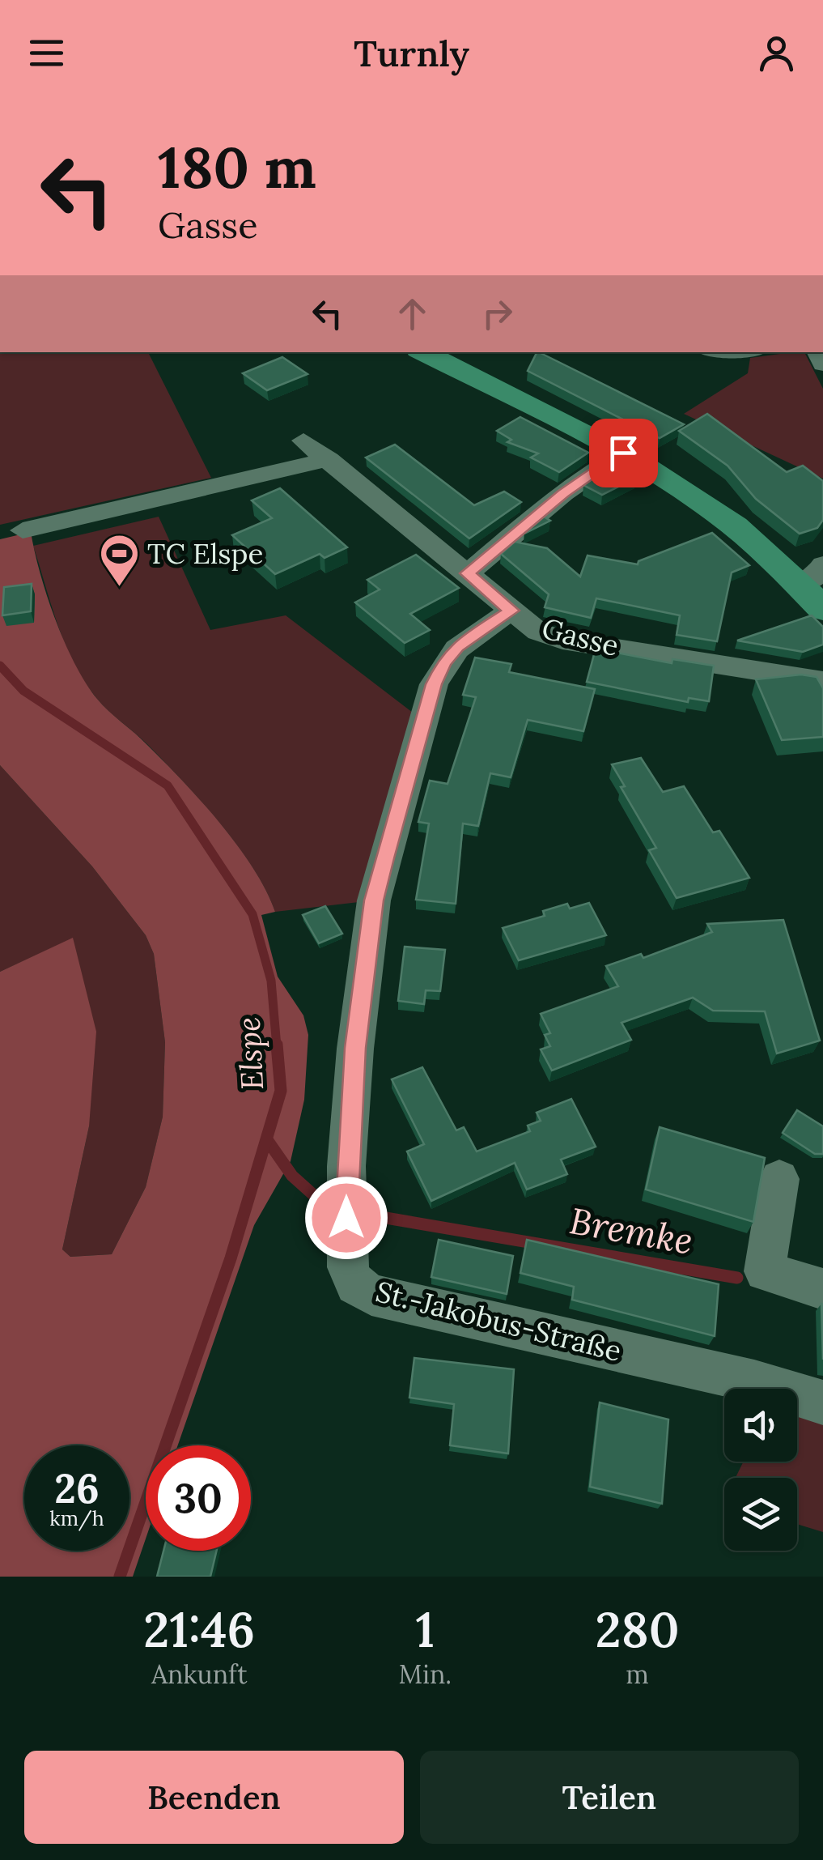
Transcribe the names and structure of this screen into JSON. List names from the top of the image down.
{
  "streets": {
    "street": ["Gasse", "St.-Jakobus-Straße"]
  },
  "crossings": [
    ["Gasse", "St.-Jakobus-Straße"]
  ],
  "water": ["Elspe", "Bremke"],
  "places": {
    "sports": ["TC Elspe"]
  },
  "page": {
    "header": "Turnly",
    "turn": ["180 m", "Gasse"],
    "speed": "26 km/h",
    "limit": "30",
    "eta": [
      "21:46",
      "Ankunft",
      "1",
      "Min.",
      "280",
      "m"
    ],
    "buttons": ["Beenden", "Teilen"]
  }
}
